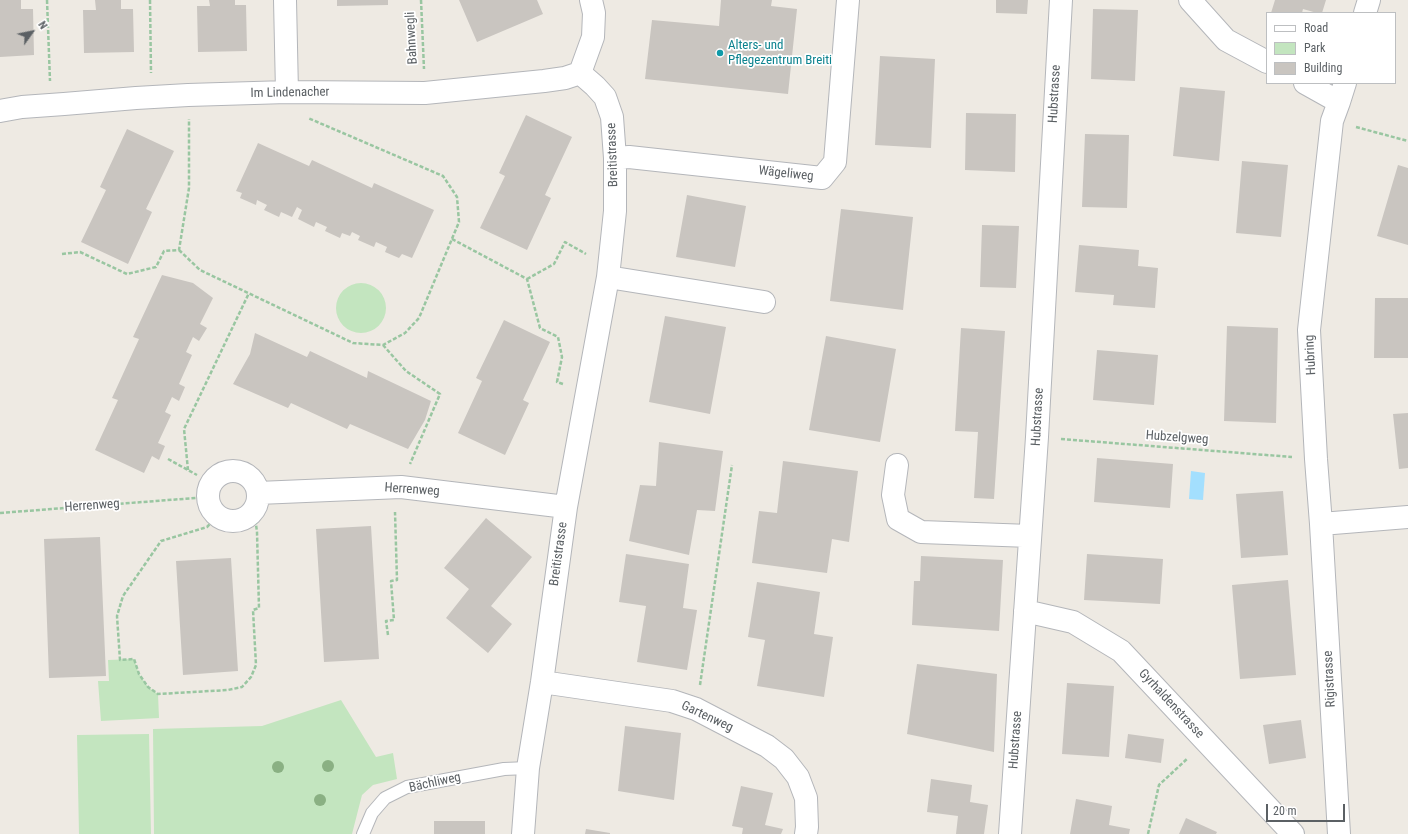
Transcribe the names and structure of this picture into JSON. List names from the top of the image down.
{
  "streets": {
    "street": [
      "Im Lindenacher",
      "Hubstrasse",
      "Breitistrasse",
      "Wägeliweg",
      "Hubring",
      "Herrenweg",
      "Rigistrasse",
      "Gyrhaldenstrasse",
      "Gartenweg"
    ],
    "lane": ["Bächliweg"],
    "path": ["Bahnwegli", "Hubzelgweg"]
  },
  "crossings": [
    ["Im Lindenacher", "Breitistrasse"],
    ["Hubstrasse", "Hubzelgweg"],
    ["Hubstrasse", "Gyrhaldenstrasse"],
    ["Breitistrasse", "Wägeliweg"],
    ["Breitistrasse", "Herrenweg"],
    ["Breitistrasse", "Gartenweg"],
    ["Breitistrasse", "Bächliweg"],
    ["Hubring", "Hubzelgweg"],
    ["Hubring", "Rigistrasse"]
  ],
  "places": ["Alters- und Pflegezentrum Breiti"],
  "legend": ["Road", "Park", "Building"],
  "scale_bar": "20 m",
  "north": "top right"
}
